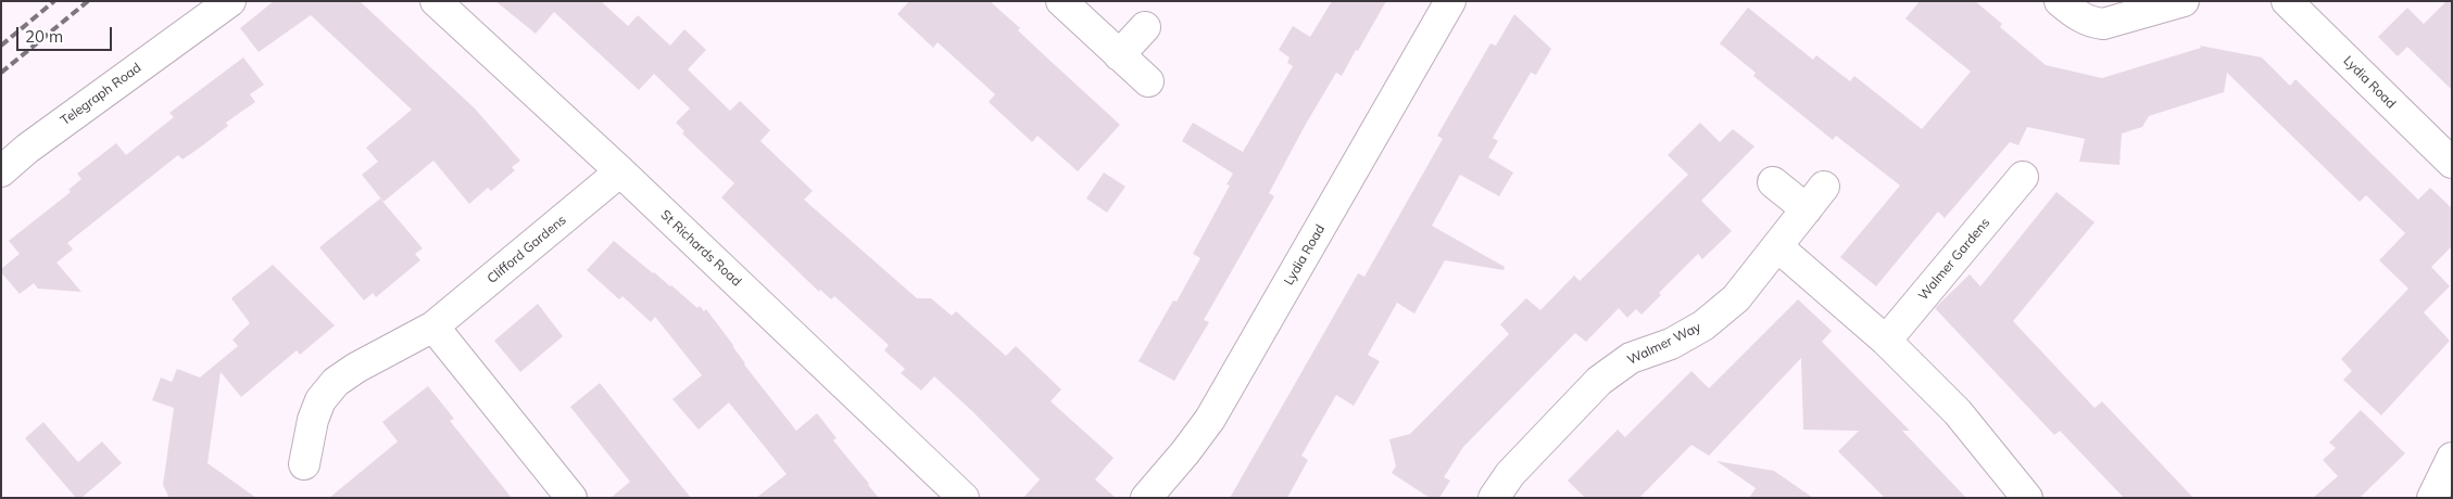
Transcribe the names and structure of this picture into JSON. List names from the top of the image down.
{
  "streets": {
    "street": [
      "Lydia Road",
      "Telegraph Road",
      "St Richards Road",
      "Clifford Gardens",
      "Walmer Gardens",
      "Walmer Way"
    ]
  },
  "crossings": [
    ["St Richards Road", "Clifford Gardens"]
  ],
  "scale_bar": "20 m"
}
